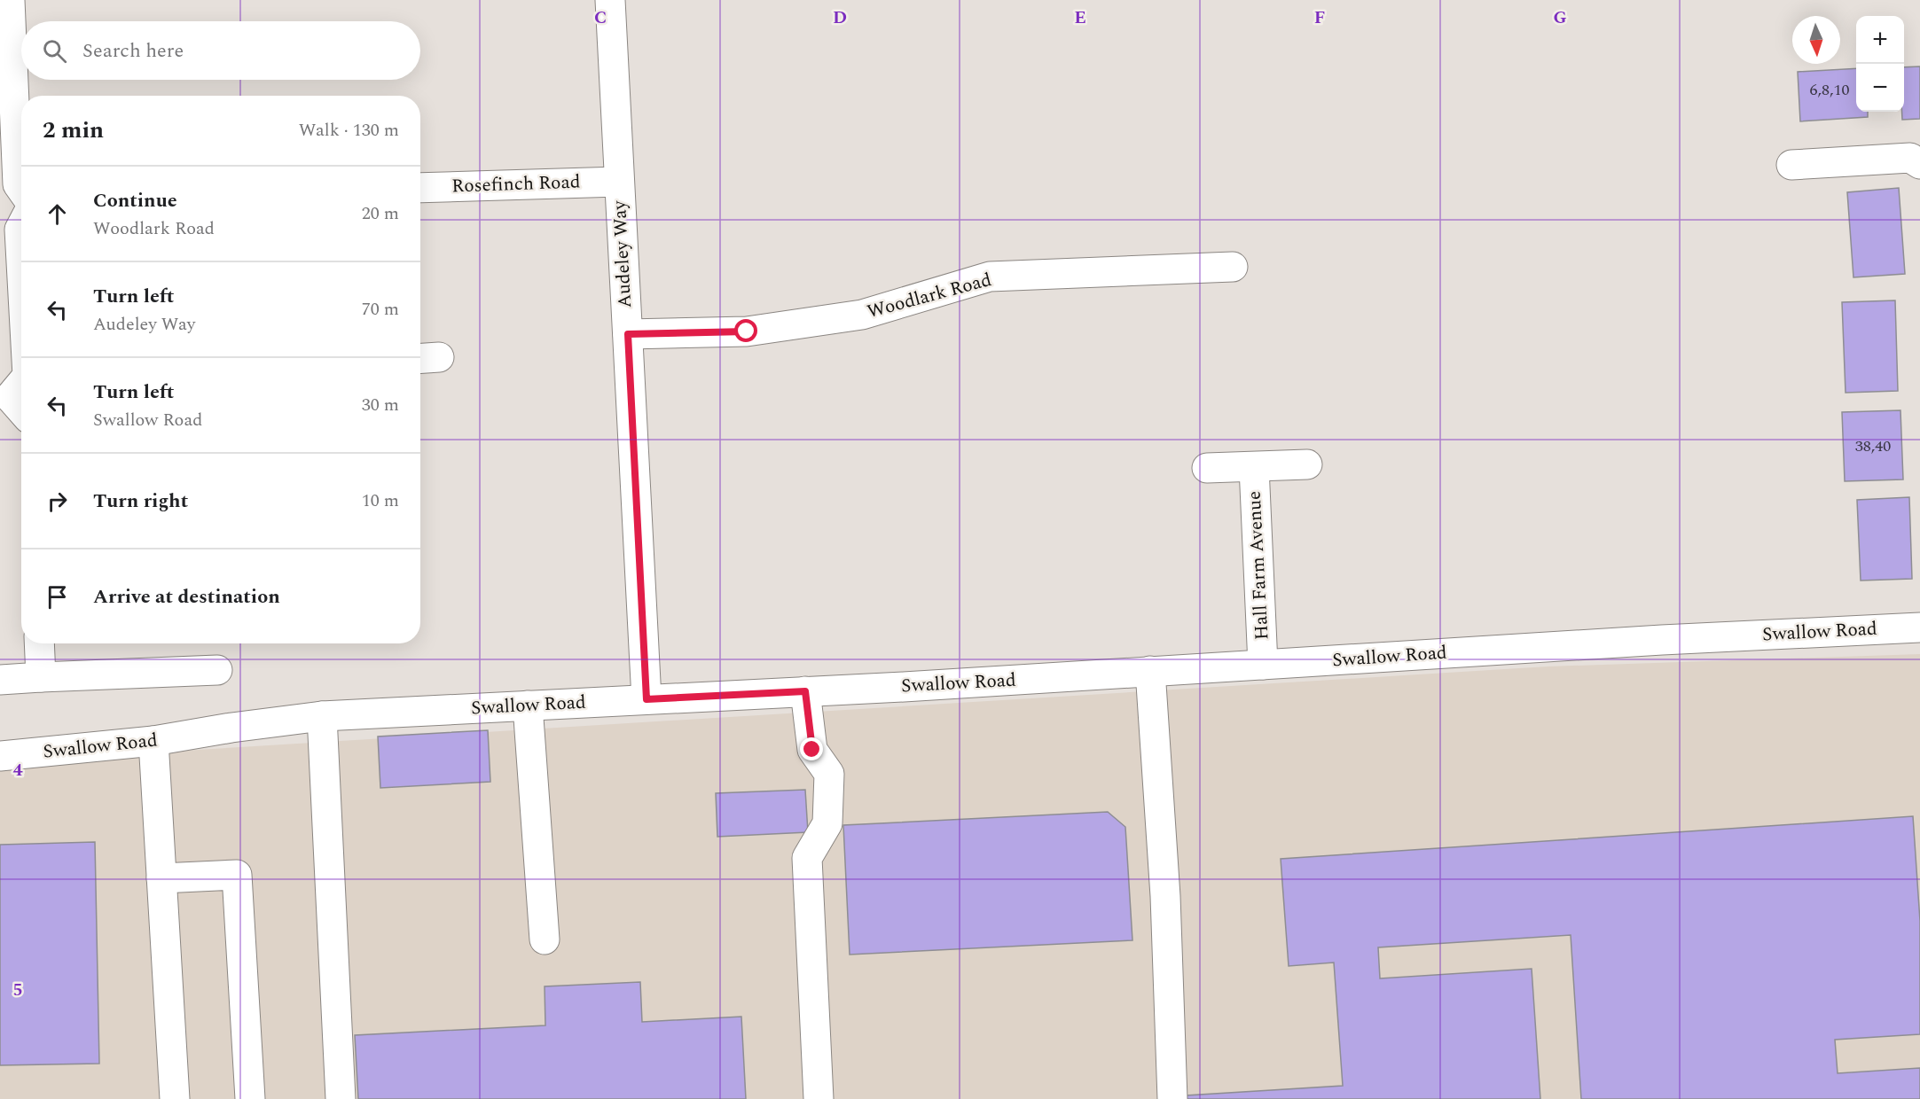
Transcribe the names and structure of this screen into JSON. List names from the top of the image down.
{
  "streets": {
    "street": [
      "Rosefinch Road",
      "Audeley Way",
      "Woodlark Road",
      "Hall Farm Avenue",
      "Swallow Road"
    ]
  },
  "crossings": [
    ["Rosefinch Road", "Audeley Way"],
    ["Audeley Way", "Woodlark Road"],
    ["Audeley Way", "Swallow Road"],
    ["Hall Farm Avenue", "Swallow Road"]
  ],
  "house_numbers": ["6,8,10", "38,40"],
  "north": "bottom",
  "page": {
    "map_buttons": ["+", "−"],
    "search": "Search here",
    "heading": ["2 min", "Walk · 130 m"],
    "list": [
      ["Continue", "Woodlark Road", "20 m"],
      ["Turn left", "Audeley Way", "70 m"],
      ["Turn left", "Swallow Road", "30 m"],
      ["Turn right", "10 m"],
      "Arrive at destination"
    ]
  },
  "grid": {
    "columns": [
      "C",
      "D",
      "E",
      "F",
      "G"
    ],
    "rows": ["4", "5"]
  }
}
